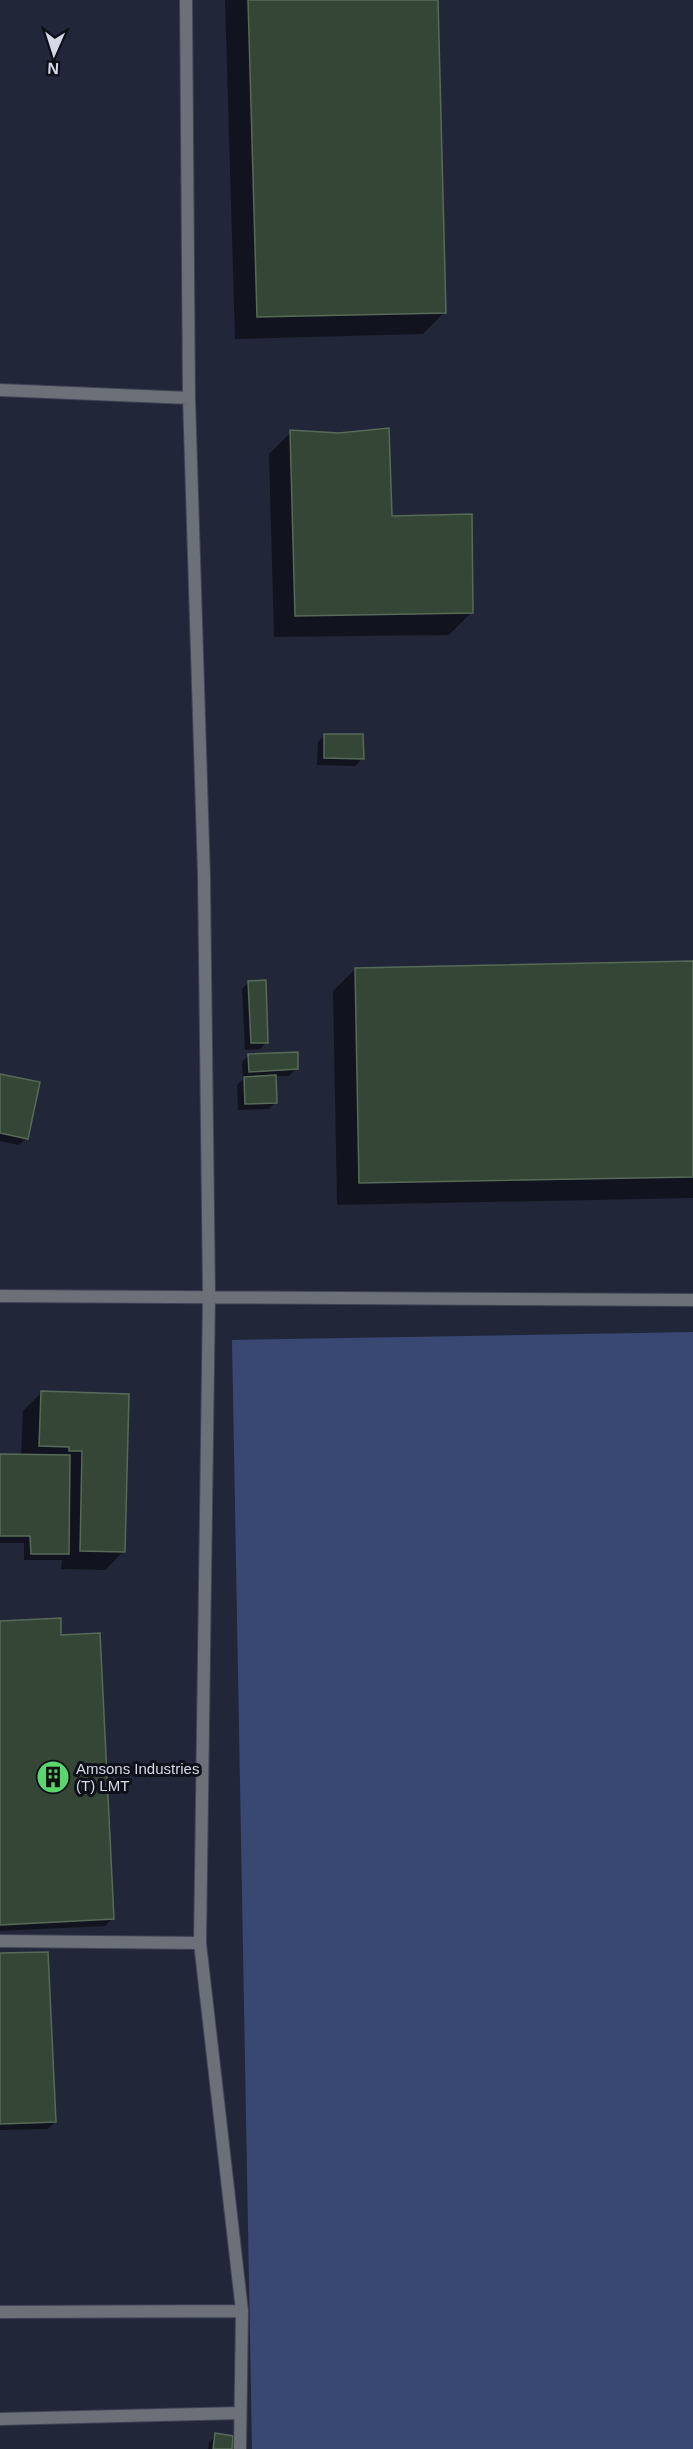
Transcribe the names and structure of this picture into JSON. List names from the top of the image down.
{
  "places": {
    "building": ["Amsons Industries (T) LMT"]
  },
  "north": "bottom"
}
